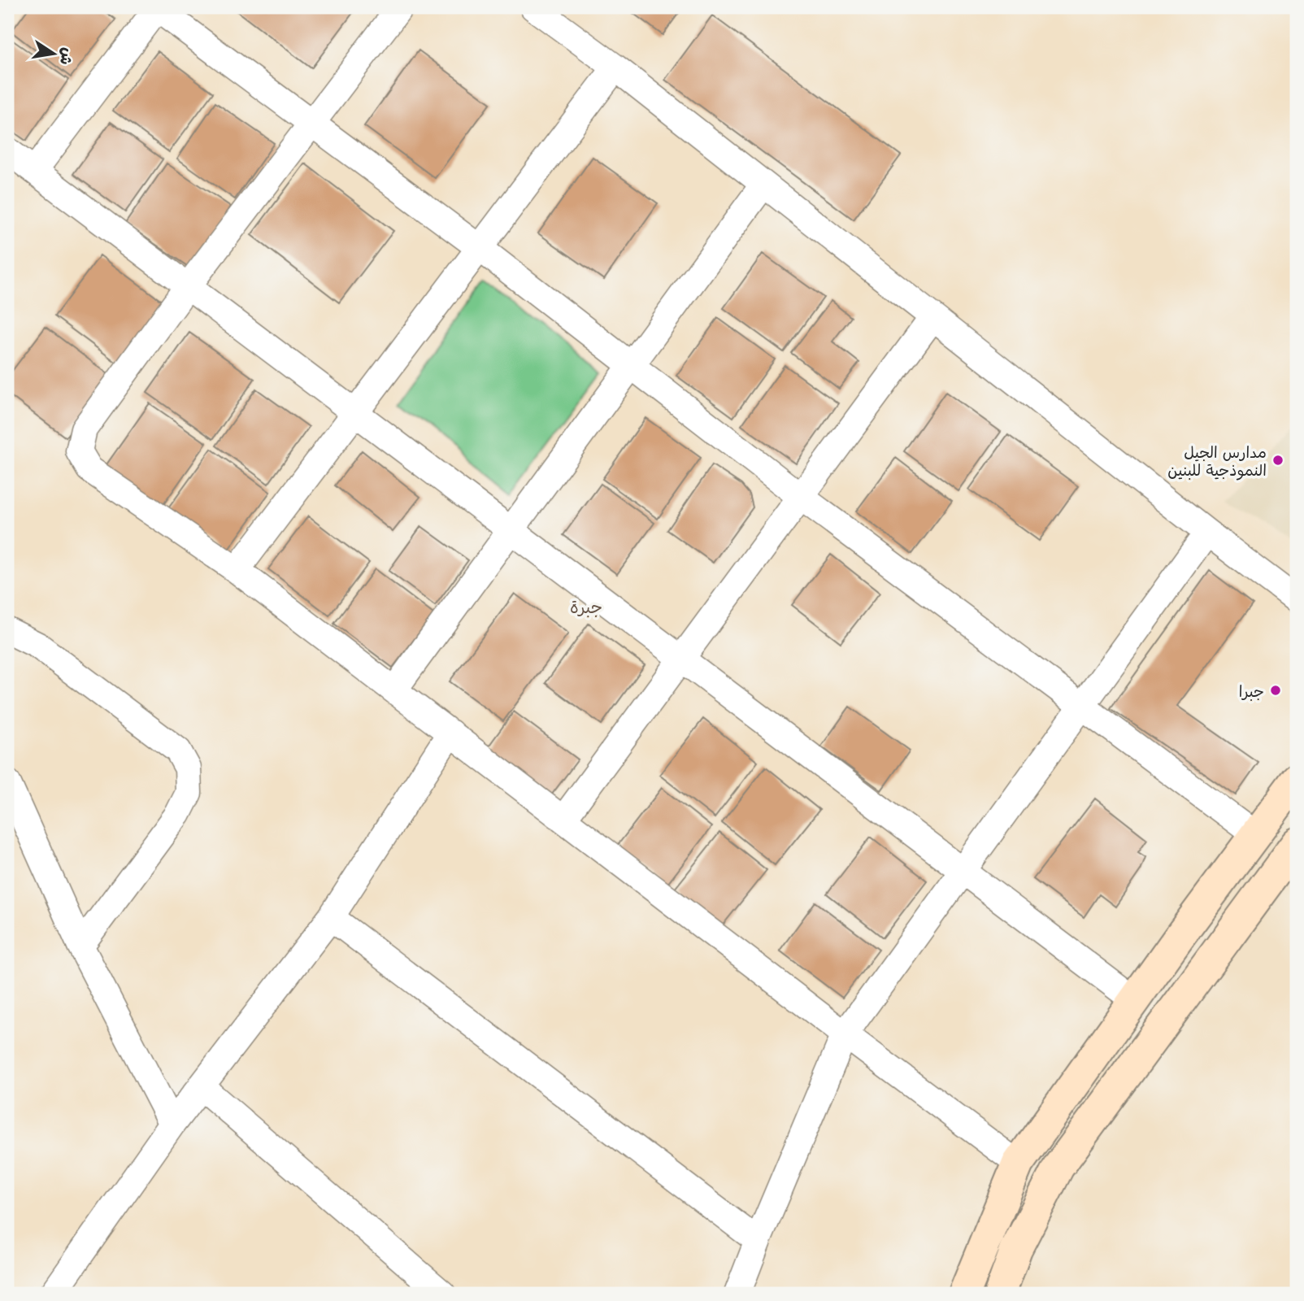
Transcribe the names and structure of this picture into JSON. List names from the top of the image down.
{
  "districts": ["جبرة"],
  "places": ["مدارس الجيل النموذجية للبنين", "جبرا"],
  "north": "right"
}
